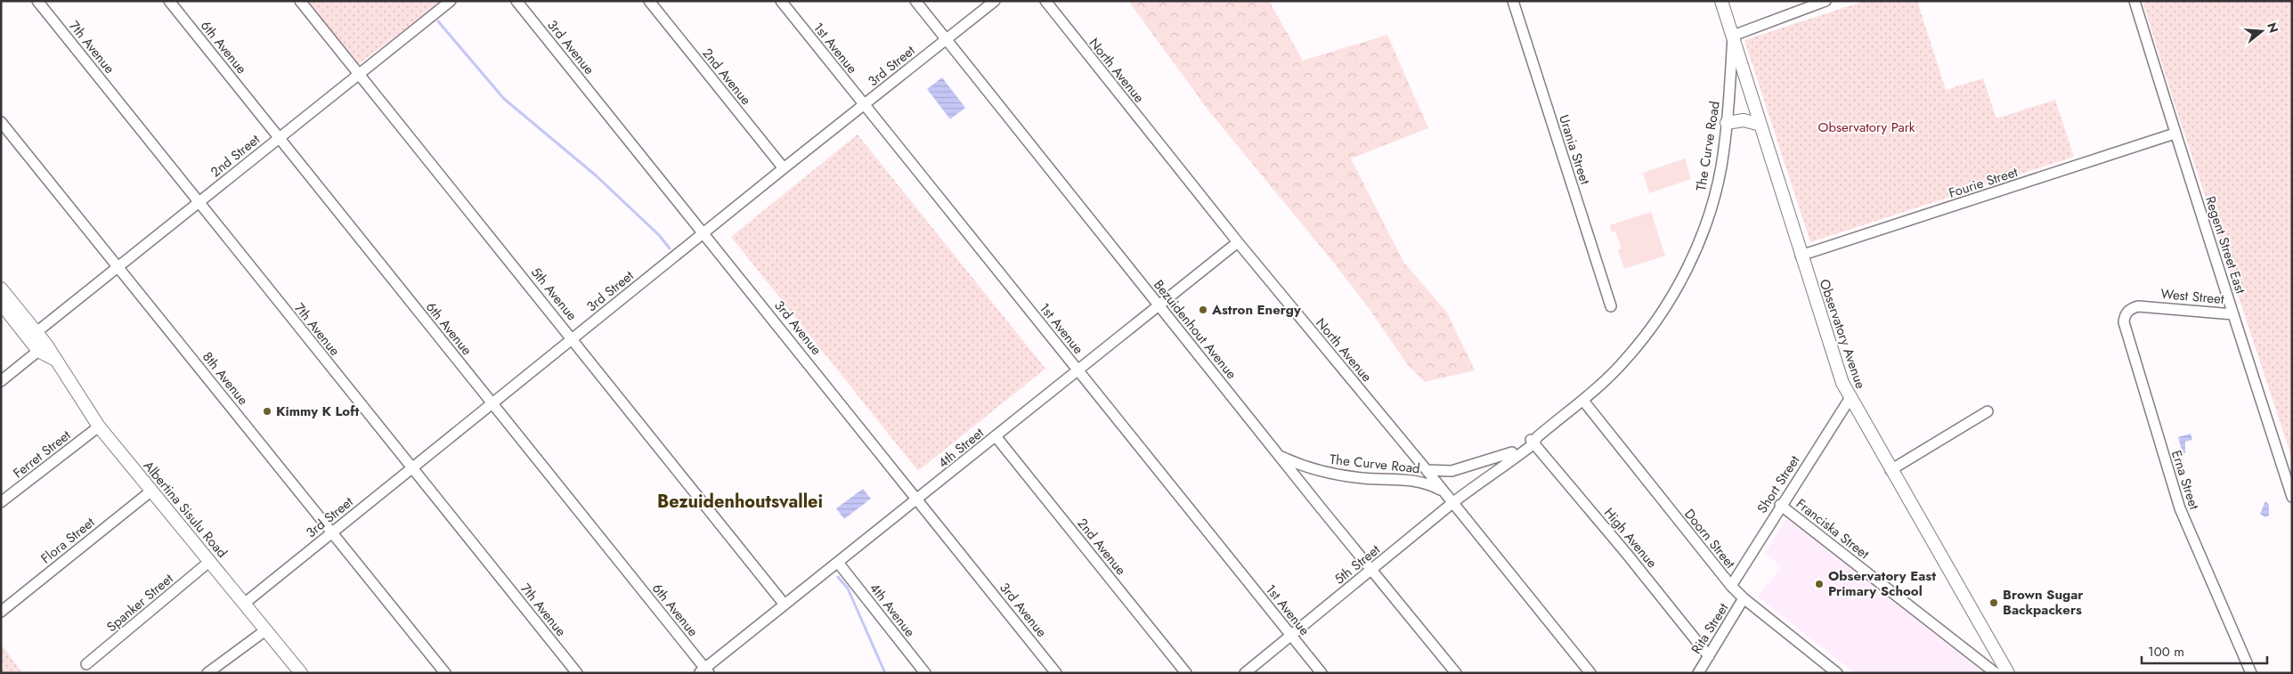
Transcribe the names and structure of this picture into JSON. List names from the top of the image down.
{
  "streets": {
    "main road": ["Observatory Avenue", "Albertina Sisulu Road"],
    "street": [
      "7th Avenue",
      "6th Avenue",
      "3rd Avenue",
      "1st Avenue",
      "3rd Street",
      "North Avenue",
      "2nd Avenue",
      "The Curve Road",
      "Urania Street",
      "2nd Street",
      "Fourie Street",
      "Regent Street East",
      "5th Avenue",
      "West Street",
      "Bezuidenhout Avenue",
      "8th Avenue",
      "4th Street",
      "Ferret Street",
      "Erna Street",
      "Short Street",
      "Franciska Street",
      "High Avenue",
      "Doorn Street",
      "Flora Street",
      "5th Street",
      "Spanker Street",
      "4th Avenue",
      "Rita Street"
    ]
  },
  "crossings": [
    ["7th Avenue", "3rd Street"],
    ["7th Avenue", "2nd Street"],
    ["6th Avenue", "3rd Street"],
    ["6th Avenue", "2nd Street"],
    ["6th Avenue", "4th Street"],
    ["3rd Avenue", "3rd Street"],
    ["3rd Avenue", "4th Street"],
    ["1st Avenue", "3rd Street"],
    ["1st Avenue", "4th Street"],
    ["1st Avenue", "5th Street"],
    ["3rd Street", "2nd Avenue"],
    ["3rd Street", "5th Avenue"],
    ["3rd Street", "Bezuidenhout Avenue"],
    ["3rd Street", "8th Avenue"],
    ["3rd Street", "Albertina Sisulu Road"],
    ["North Avenue", "The Curve Road"],
    ["North Avenue", "4th Street"],
    ["North Avenue", "5th Street"],
    ["2nd Avenue", "4th Street"],
    ["The Curve Road", "Bezuidenhout Avenue"],
    ["The Curve Road", "Observatory Avenue"],
    ["The Curve Road", "High Avenue"],
    ["The Curve Road", "Doorn Street"],
    ["The Curve Road", "5th Street"],
    ["2nd Street", "5th Avenue"],
    ["2nd Street", "8th Avenue"],
    ["2nd Street", "Albertina Sisulu Road"],
    ["Fourie Street", "Regent Street East"],
    ["Fourie Street", "Observatory Avenue"],
    ["Regent Street East", "West Street"],
    ["5th Avenue", "4th Street"],
    ["West Street", "Erna Street"],
    ["Bezuidenhout Avenue", "4th Street"],
    ["Bezuidenhout Avenue", "5th Street"],
    ["Observatory Avenue", "Short Street"],
    ["4th Street", "4th Avenue"],
    ["Ferret Street", "Albertina Sisulu Road"],
    ["Short Street", "Franciska Street"],
    ["Short Street", "Doorn Street"],
    ["Albertina Sisulu Road", "Flora Street"],
    ["Albertina Sisulu Road", "Spanker Street"],
    ["High Avenue", "5th Street"],
    ["High Avenue", "Rita Street"],
    ["Doorn Street", "Rita Street"]
  ],
  "districts": ["Bezuidenhoutsvallei"],
  "parks": ["Observatory Park"],
  "places": [
    "Astron Energy",
    "Kimmy K Loft",
    "Observatory East Primary School",
    "Brown Sugar Backpackers"
  ],
  "scale_bar": "100 m",
  "north": "right"
}
